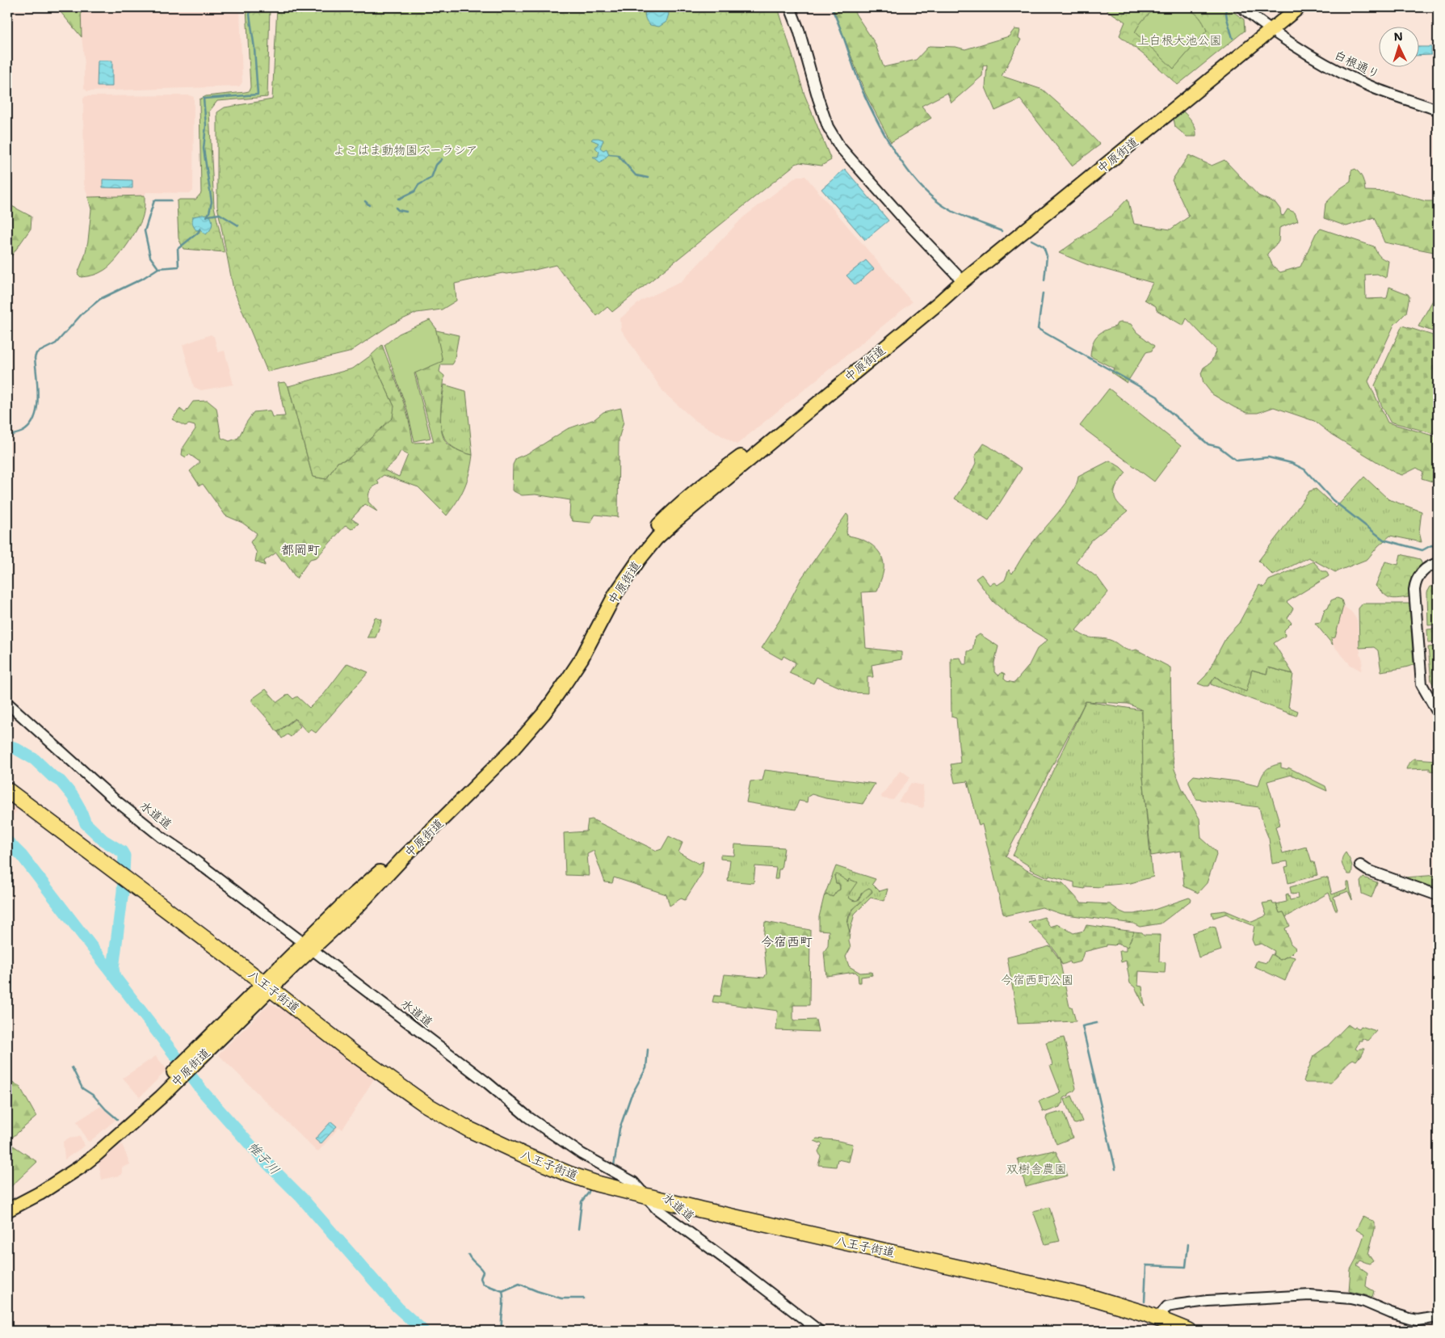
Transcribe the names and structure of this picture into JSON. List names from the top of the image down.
{
  "streets": {
    "highway": ["八王子街道"],
    "main road": ["中原街道"],
    "street": ["白根通り", "水道道"]
  },
  "crossings": [
    ["白根通り", "中原街道"],
    ["中原街道", "水道道"],
    ["中原街道", "八王子街道"],
    ["水道道", "八王子街道"]
  ],
  "districts": ["都岡町", "今宿西町"],
  "water": ["帷子川"],
  "parks": [
    "上白根大池公園",
    "よこはま動物園ズーラシア",
    "今宿西町公園",
    "双樹舎農園"
  ],
  "north": "top"
}
